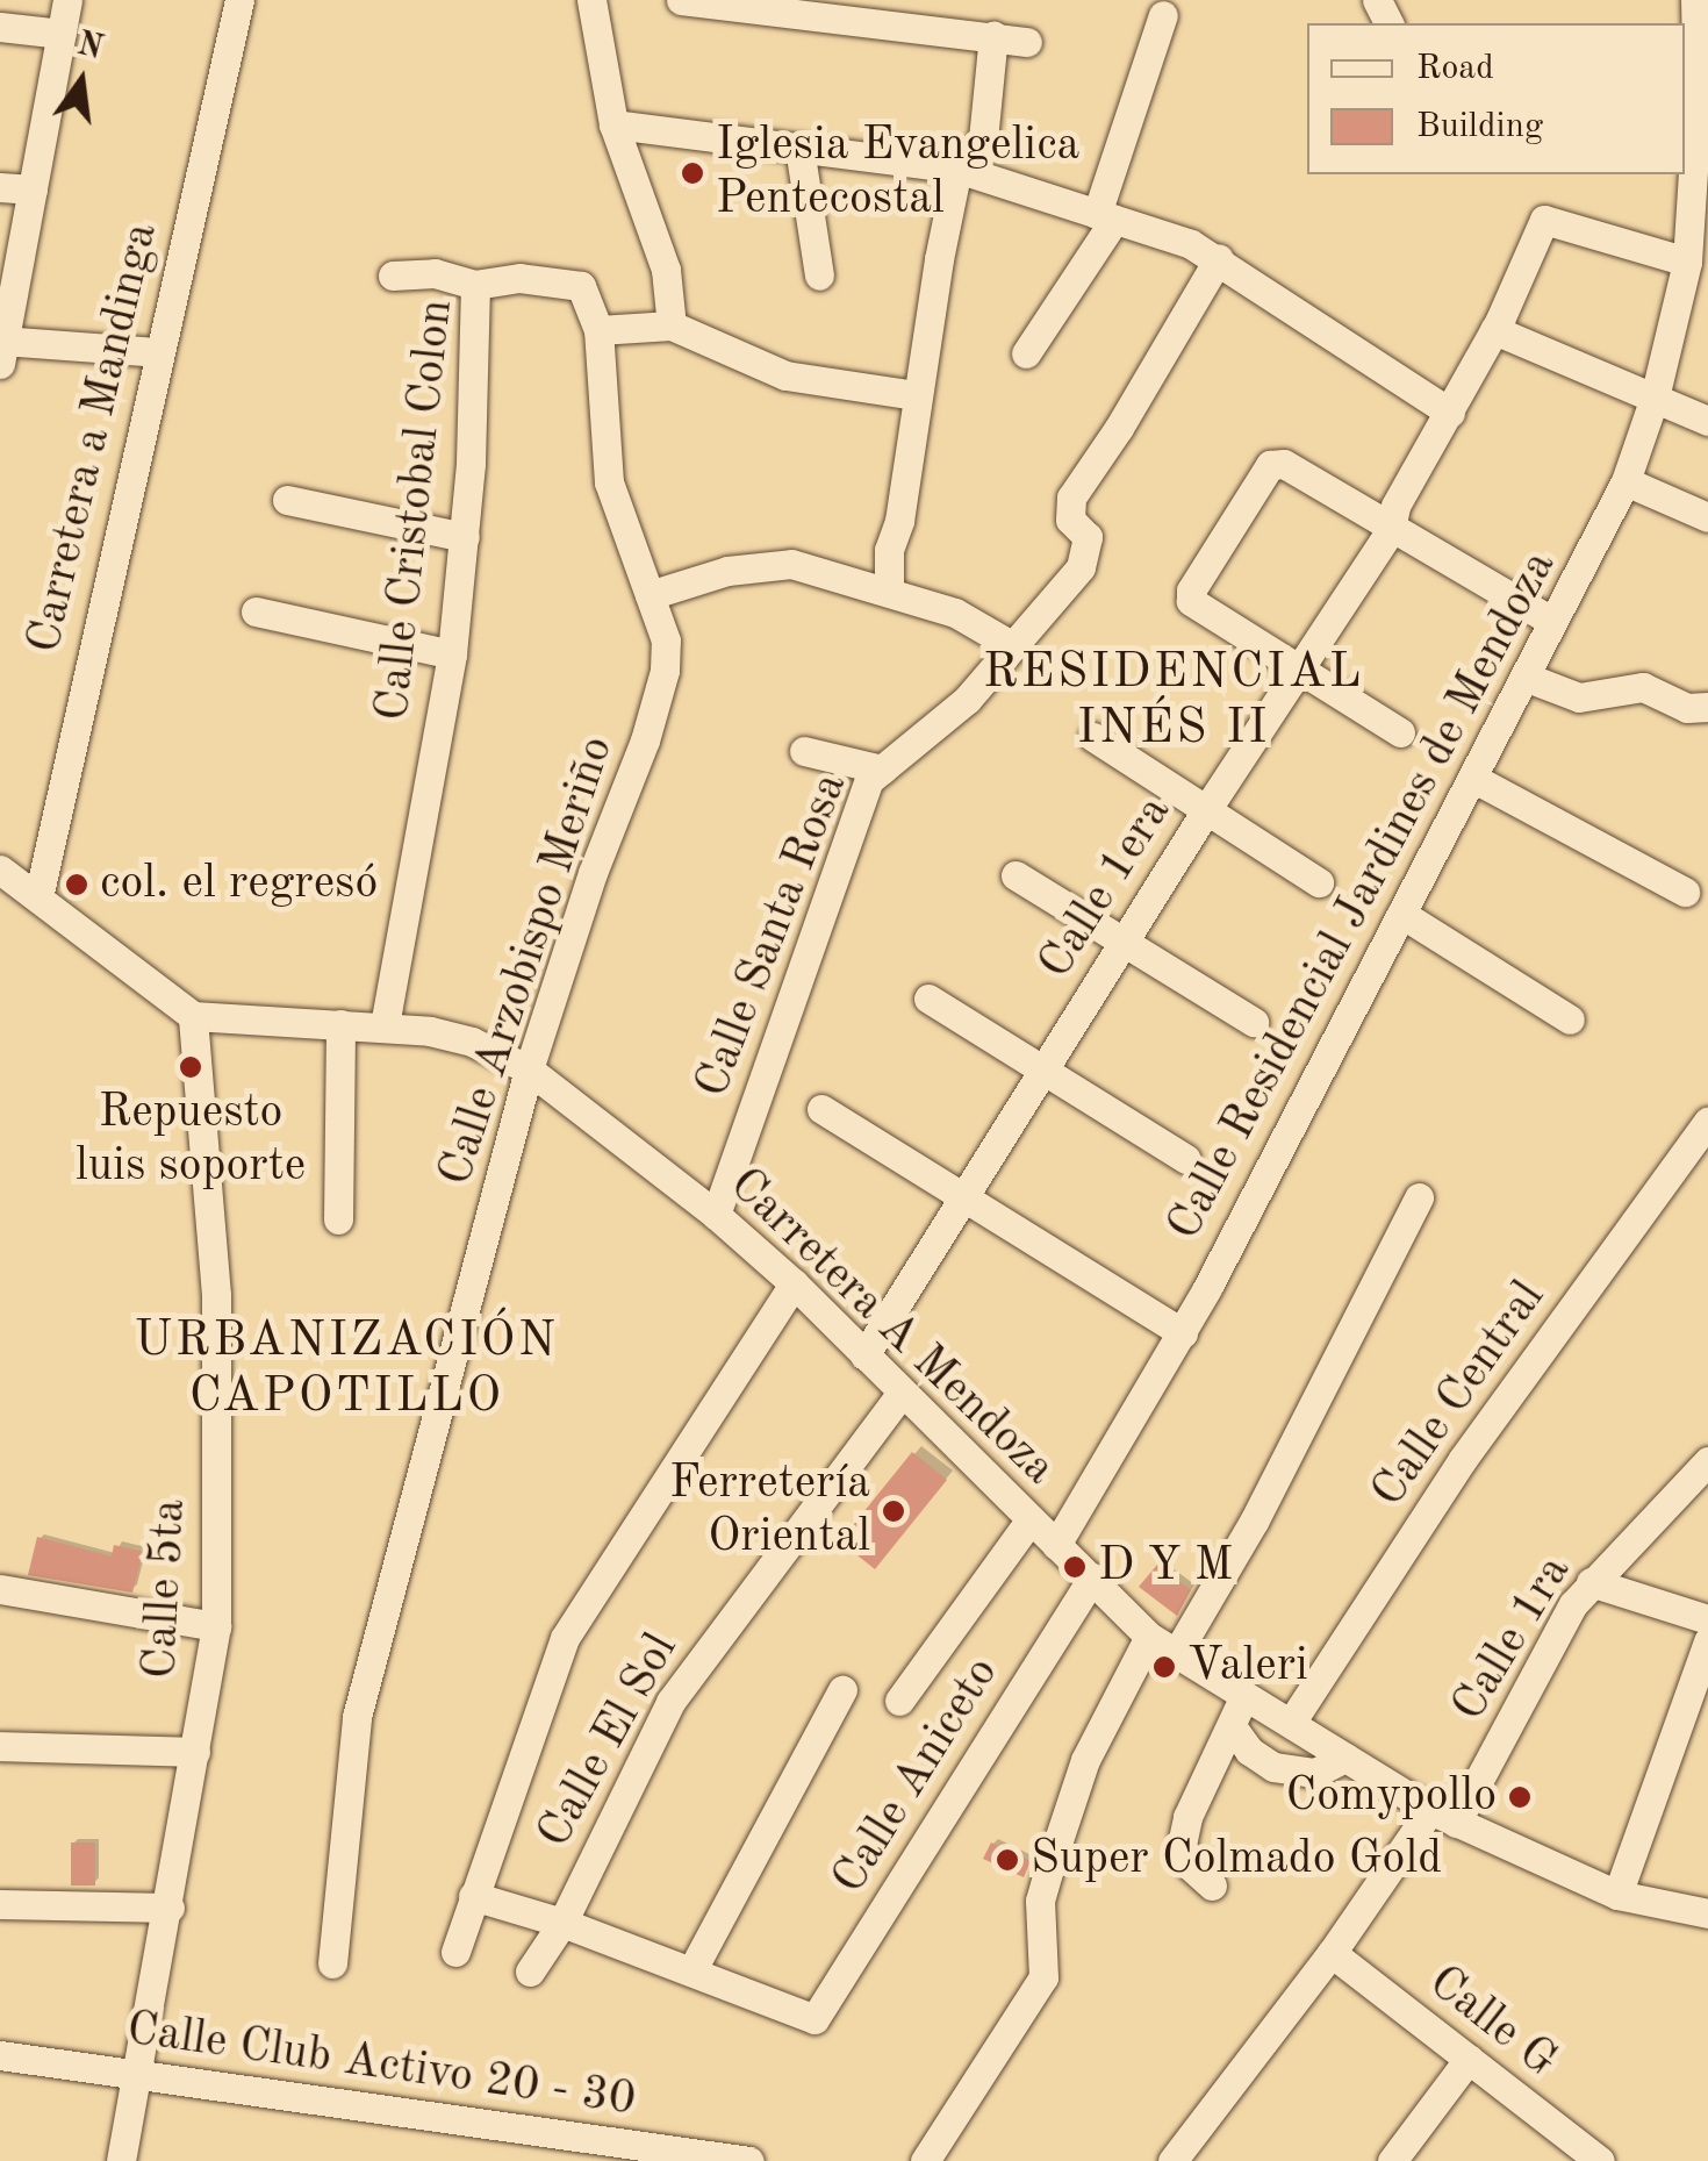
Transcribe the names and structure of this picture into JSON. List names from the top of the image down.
{
  "streets": {
    "street": [
      "Carretera a Mandinga",
      "Calle Cristobal Colon",
      "Calle 1era",
      "Calle Residencial Jardines de Mendoza",
      "Calle Santa Rosa",
      "Calle Arzobispo Meriño",
      "Carretera A Mendoza",
      "Calle Central",
      "Calle 5ta",
      "Calle 1ra",
      "Calle El Sol",
      "Calle Aniceto",
      "Calle G",
      "Calle Club Activo 20 - 30"
    ]
  },
  "crossings": [
    ["Calle Cristobal Colon", "Calle Arzobispo Meriño"],
    ["Calle Cristobal Colon", "Carretera A Mendoza"],
    ["Calle 1era", "Calle Residencial Jardines de Mendoza"],
    ["Calle 1era", "Carretera A Mendoza"],
    ["Calle Residencial Jardines de Mendoza", "Carretera A Mendoza"],
    ["Calle Santa Rosa", "Carretera A Mendoza"],
    ["Calle Arzobispo Meriño", "Carretera A Mendoza"],
    ["Carretera A Mendoza", "Calle Central"],
    ["Carretera A Mendoza", "Calle 5ta"],
    ["Carretera A Mendoza", "Calle 1ra"],
    ["Carretera A Mendoza", "Calle El Sol"],
    ["Carretera A Mendoza", "Calle Aniceto"],
    ["Calle 5ta", "Calle Club Activo 20 - 30"],
    ["Calle 1ra", "Calle G"]
  ],
  "districts": ["RESIDENCIAL INÉS II", "URBANIZACIÓN CAPOTILLO"],
  "places": [
    "Iglesia Evangelica Pentecostal",
    "col. el regresó",
    "Repuesto luis soporte",
    "Ferretería Oriental",
    "D Y M",
    "Valeri",
    "Comypollo",
    "Super Colmado Gold"
  ],
  "legend": ["Road", "Building"],
  "north": "top"
}
